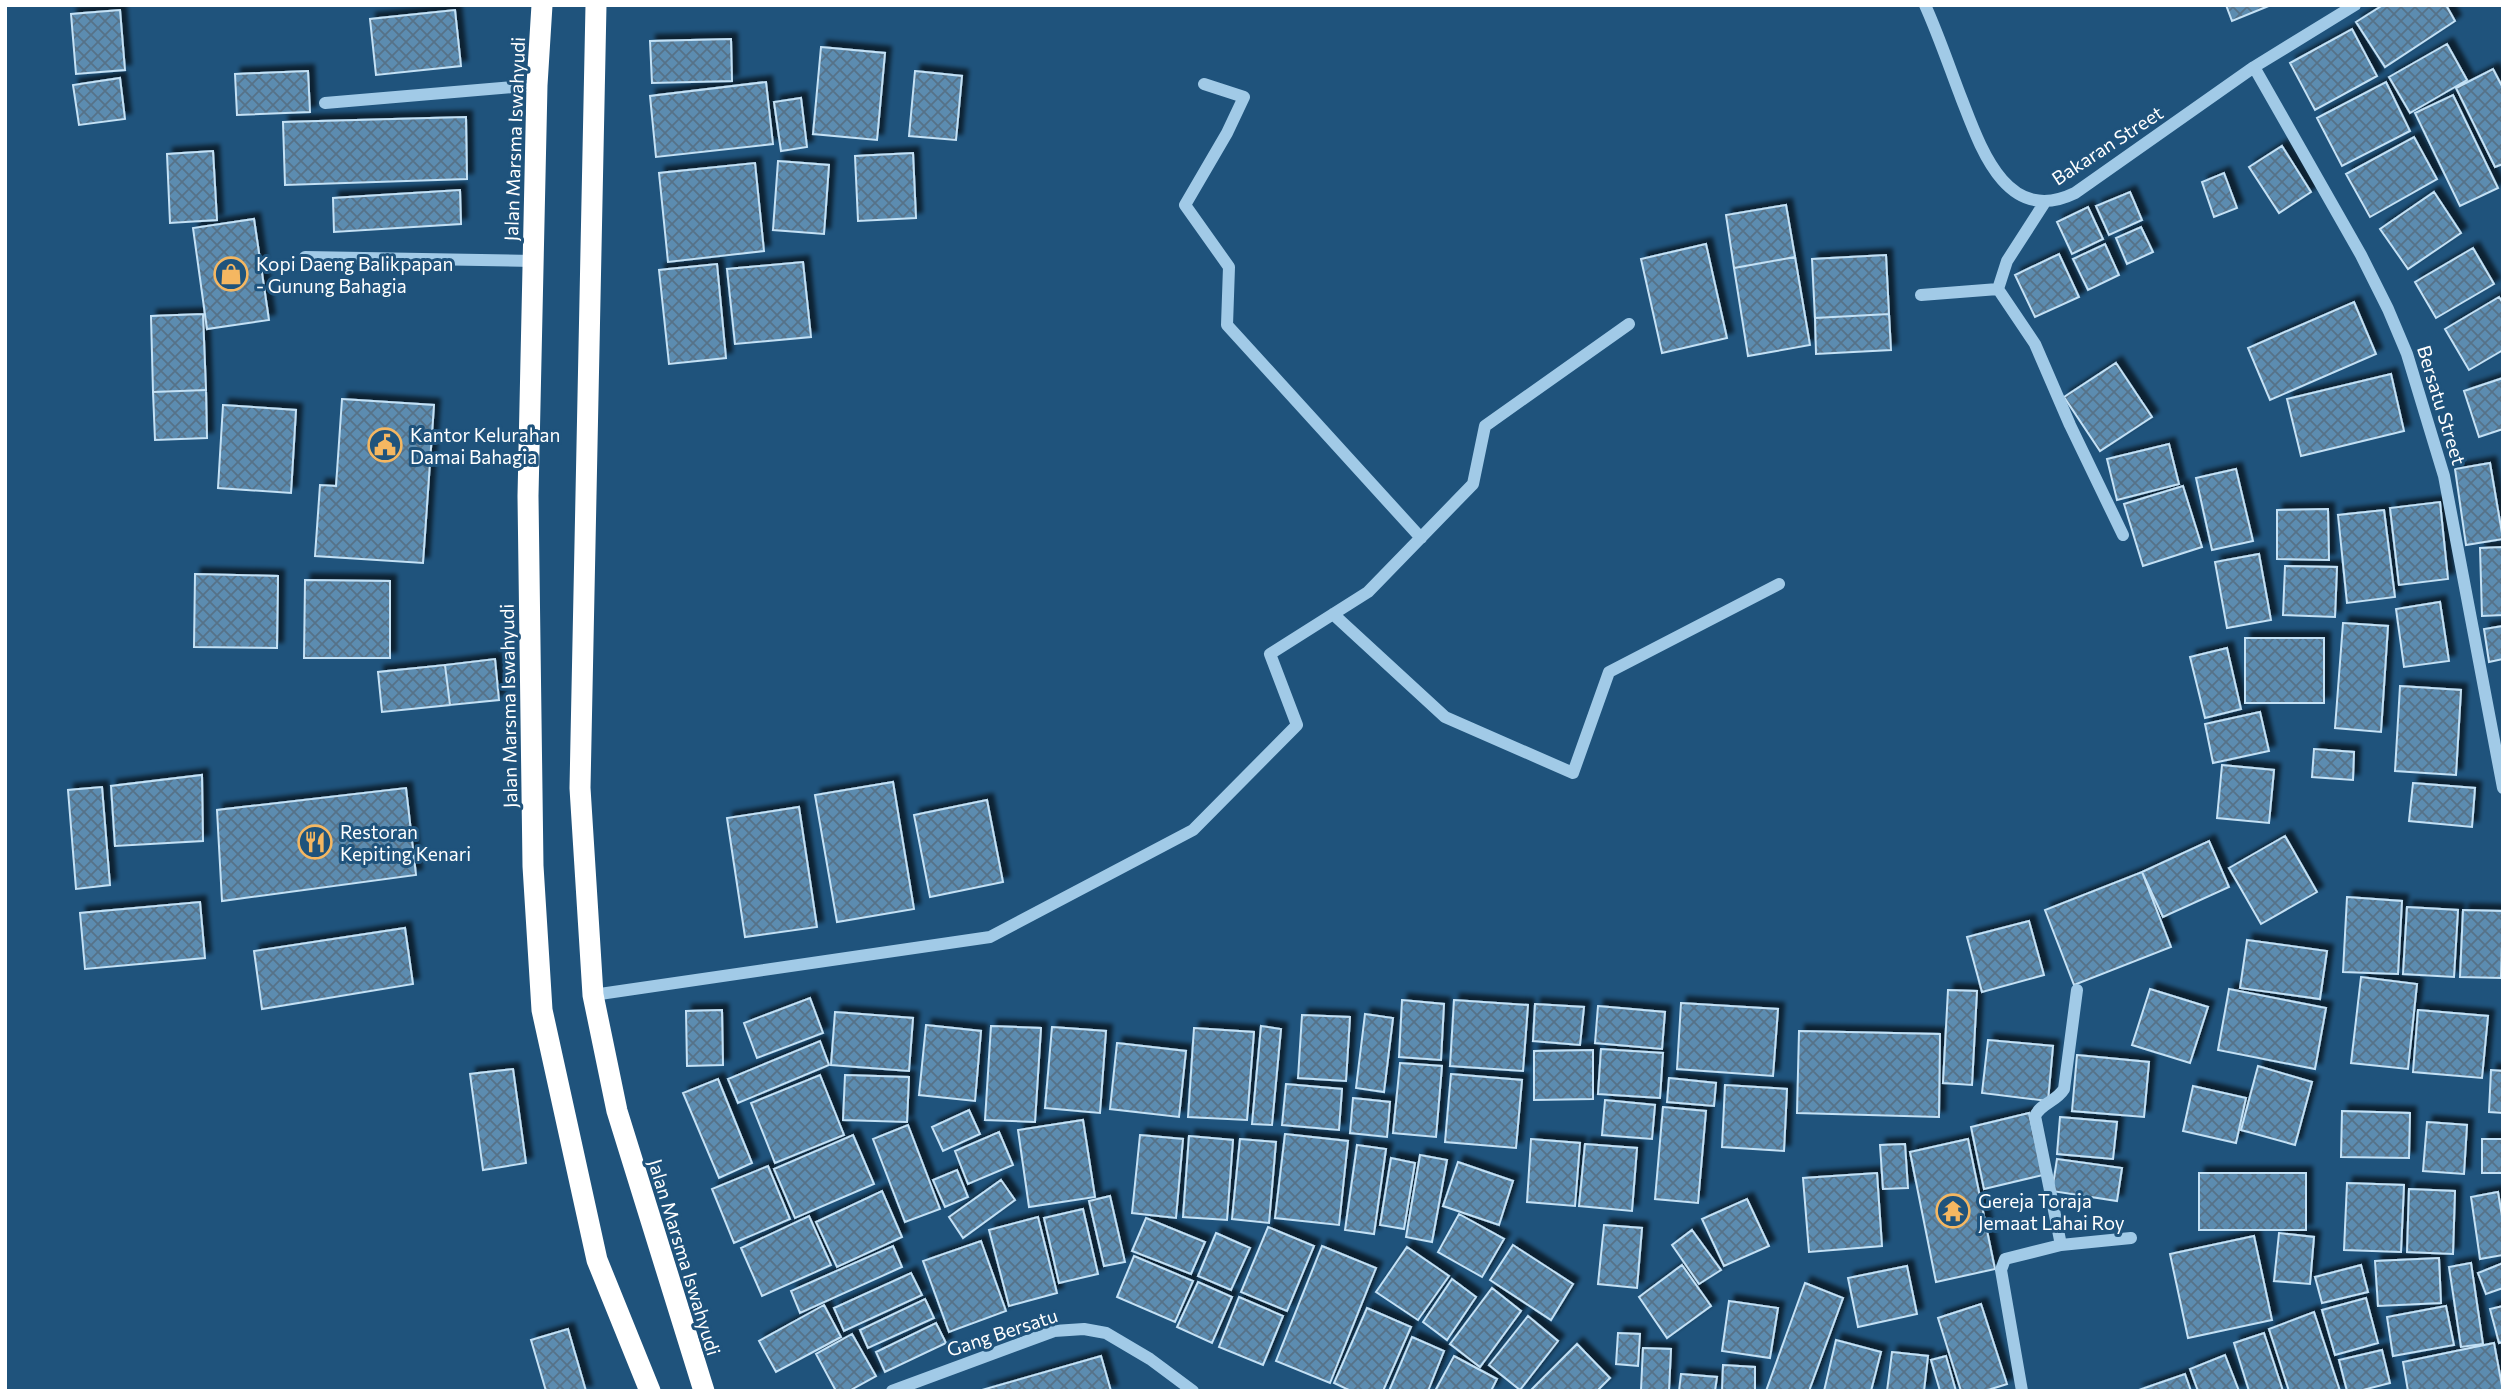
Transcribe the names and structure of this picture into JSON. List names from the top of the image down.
{
  "streets": {
    "highway": ["Jalan Marsma Iswahyudi"],
    "street": ["Bakaran Street", "Bersatu Street", "Gang Bersatu"]
  },
  "crossings": [
    ["Bakaran Street", "Bersatu Street"]
  ],
  "places": {
    "shop": ["Kopi Daeng Balikpapan - Gunung Bahagia"],
    "public building": ["Kantor Kelurahan Damai Bahagia"],
    "restaurant": ["Restoran Kepiting Kenari"],
    "temple": ["Gereja Toraja Jemaat Lahai Roy"]
  }
}
